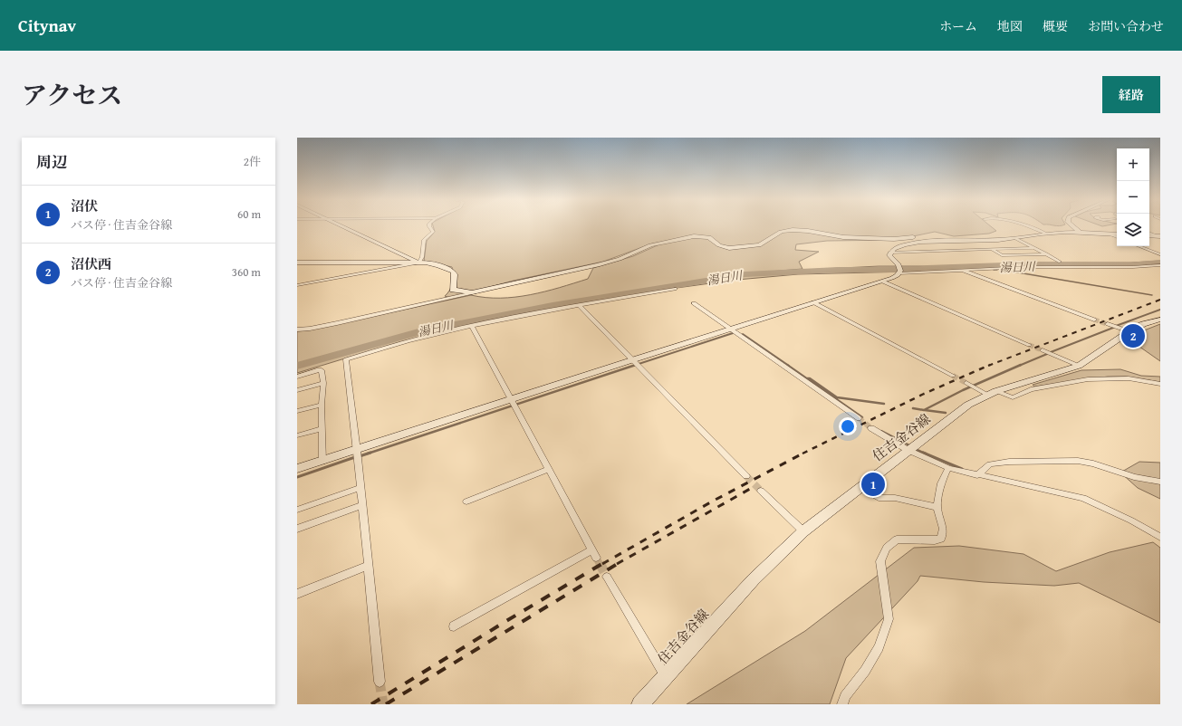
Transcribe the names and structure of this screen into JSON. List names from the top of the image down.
{
  "streets": {
    "street": ["住吉金谷線"]
  },
  "water": ["湯日川"],
  "page": {
    "header": "Citynav",
    "nav": [
      "ホーム",
      "地図",
      "概要",
      "お問い合わせ"
    ],
    "title": "アクセス",
    "buttons": "経路",
    "heading": ["周辺", "2件"],
    "map_buttons": ["+", "−"],
    "list": [
      {
        "mark": "1",
        "name": "沼伏",
        "note": "バス停 · 住吉金谷線",
        "value": "60 m"
      },
      {
        "mark": "2",
        "name": "沼伏西",
        "note": "バス停 · 住吉金谷線",
        "value": "360 m"
      }
    ],
    "pins": ["2", "1"]
  }
}
